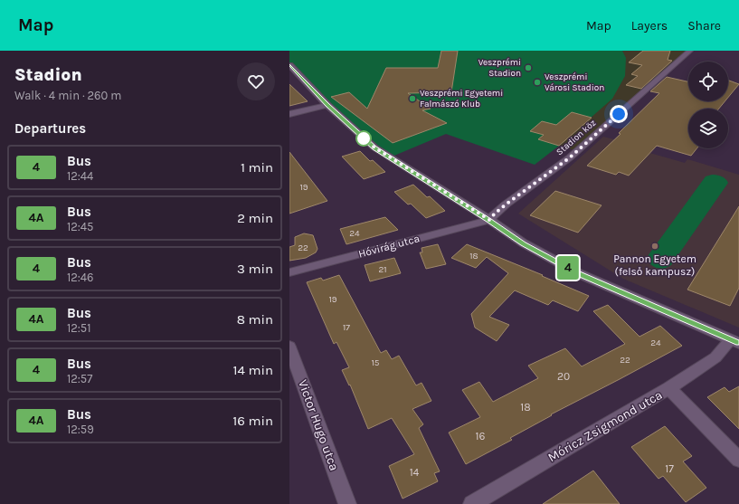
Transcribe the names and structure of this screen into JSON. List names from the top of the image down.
{
  "streets": {
    "street": [
      "Stadion köz",
      "Hóvirág utca",
      "Victor Hugo utca",
      "Móricz Zsigmond utca"
    ]
  },
  "crossings": [
    ["Stadion köz", "Hóvirág utca"]
  ],
  "places": [
    "Veszprémi Stadion",
    "Veszprémi Városi Stadion",
    "Veszprémi Egyetemi Falmászó Klub",
    "Pannon Egyetem (felső kampusz)"
  ],
  "lines": ["bus line 4"],
  "house_numbers": [
    "19",
    "24",
    "22",
    "18",
    "21",
    "19",
    "17",
    "24",
    "22",
    "15",
    "20",
    "18",
    "16",
    "17",
    "14"
  ],
  "page": {
    "header": "Map",
    "nav": ["Map", "Layers", "Share"],
    "heading": [
      ["Stadion", "Walk · 4 min · 260 m"],
      "Departures"
    ],
    "on_map": "4",
    "list": [
      {
        "mark": "4",
        "name": "Bus",
        "note": "12:44",
        "value": "1 min"
      },
      {
        "mark": "4A",
        "name": "Bus",
        "note": "12:45",
        "value": "2 min"
      },
      {
        "mark": "4",
        "name": "Bus",
        "note": "12:46",
        "value": "3 min"
      },
      {
        "mark": "4A",
        "name": "Bus",
        "note": "12:51",
        "value": "8 min"
      },
      {
        "mark": "4",
        "name": "Bus",
        "note": "12:57",
        "value": "14 min"
      },
      {
        "mark": "4A",
        "name": "Bus",
        "note": "12:59",
        "value": "16 min"
      }
    ]
  }
}
